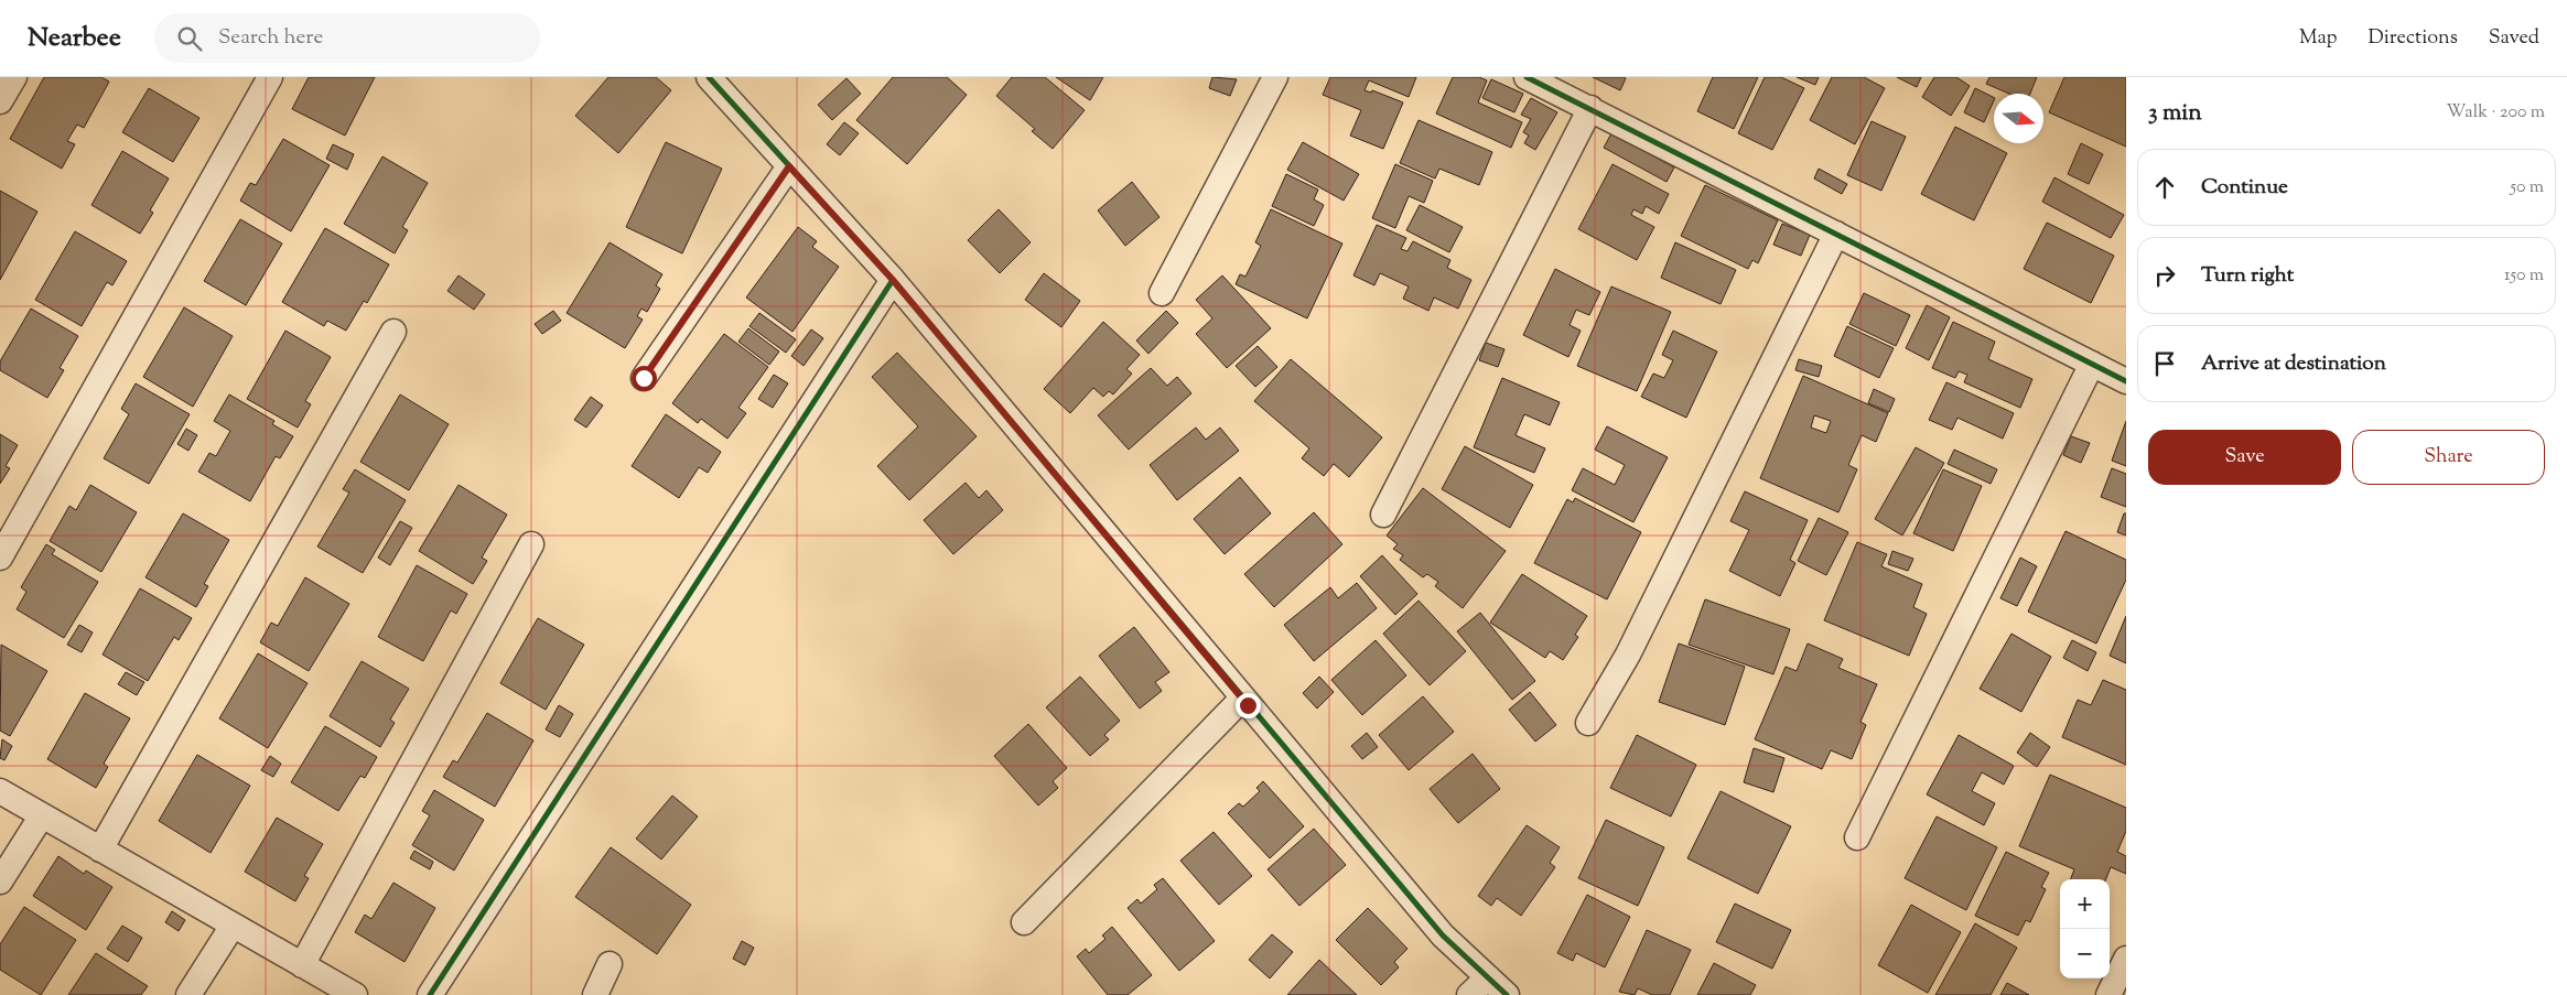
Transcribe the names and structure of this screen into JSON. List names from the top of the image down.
{
  "north": "right",
  "page": {
    "header": "Nearbee",
    "search": "Search here",
    "nav": ["Map", "Directions", "Saved"],
    "heading": ["3 min", "Walk · 200 m"],
    "list": [
      ["Continue", "50 m"],
      ["Turn right", "150 m"],
      "Arrive at destination"
    ],
    "buttons": ["Save", "Share"],
    "map_buttons": ["+", "−"]
  }
}
